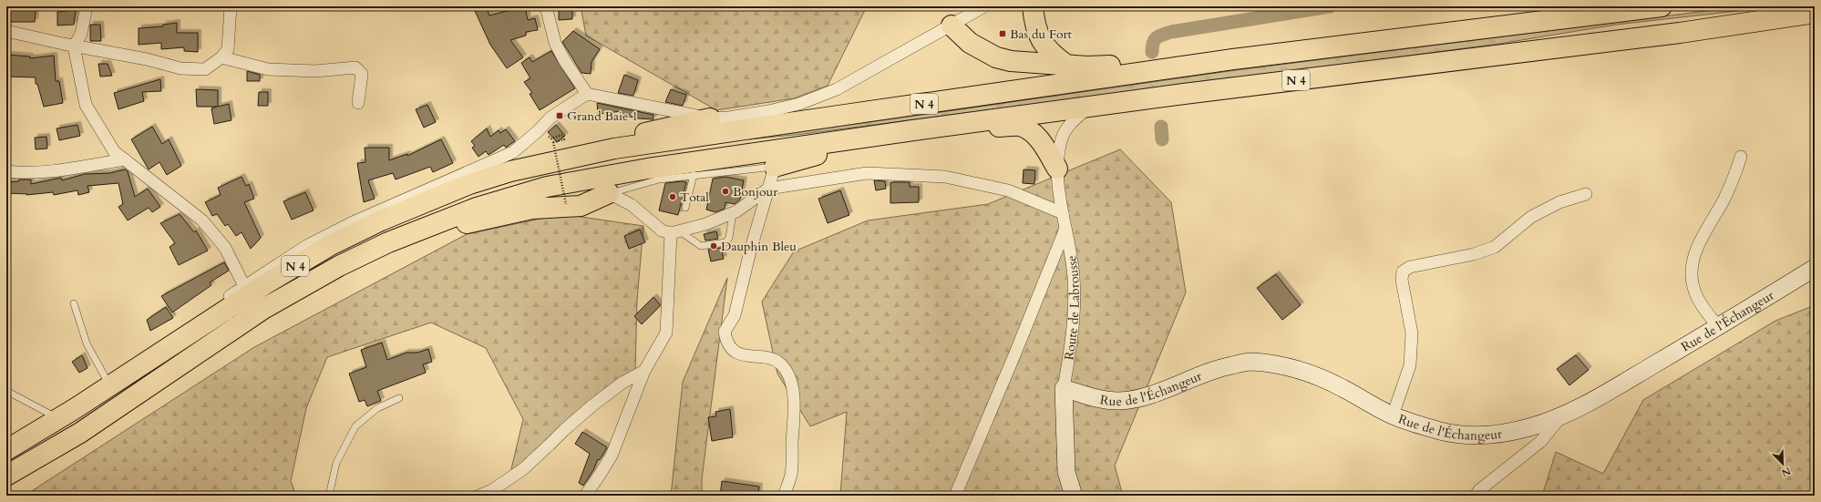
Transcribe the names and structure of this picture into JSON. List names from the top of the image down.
{
  "streets": {
    "highway": ["N 4"],
    "street": ["Route de Labrousse", "Rue de l'Échangeur"]
  },
  "crossings": [
    ["N 4", "Route de Labrousse"],
    ["Route de Labrousse", "Rue de l'Échangeur"]
  ],
  "places": {
    "transit": ["Bas du Fort", "Grand Baie 1"],
    "other": ["Bonjour", "Total", "Dauphin Bleu"]
  },
  "north": "bottom right"
}
